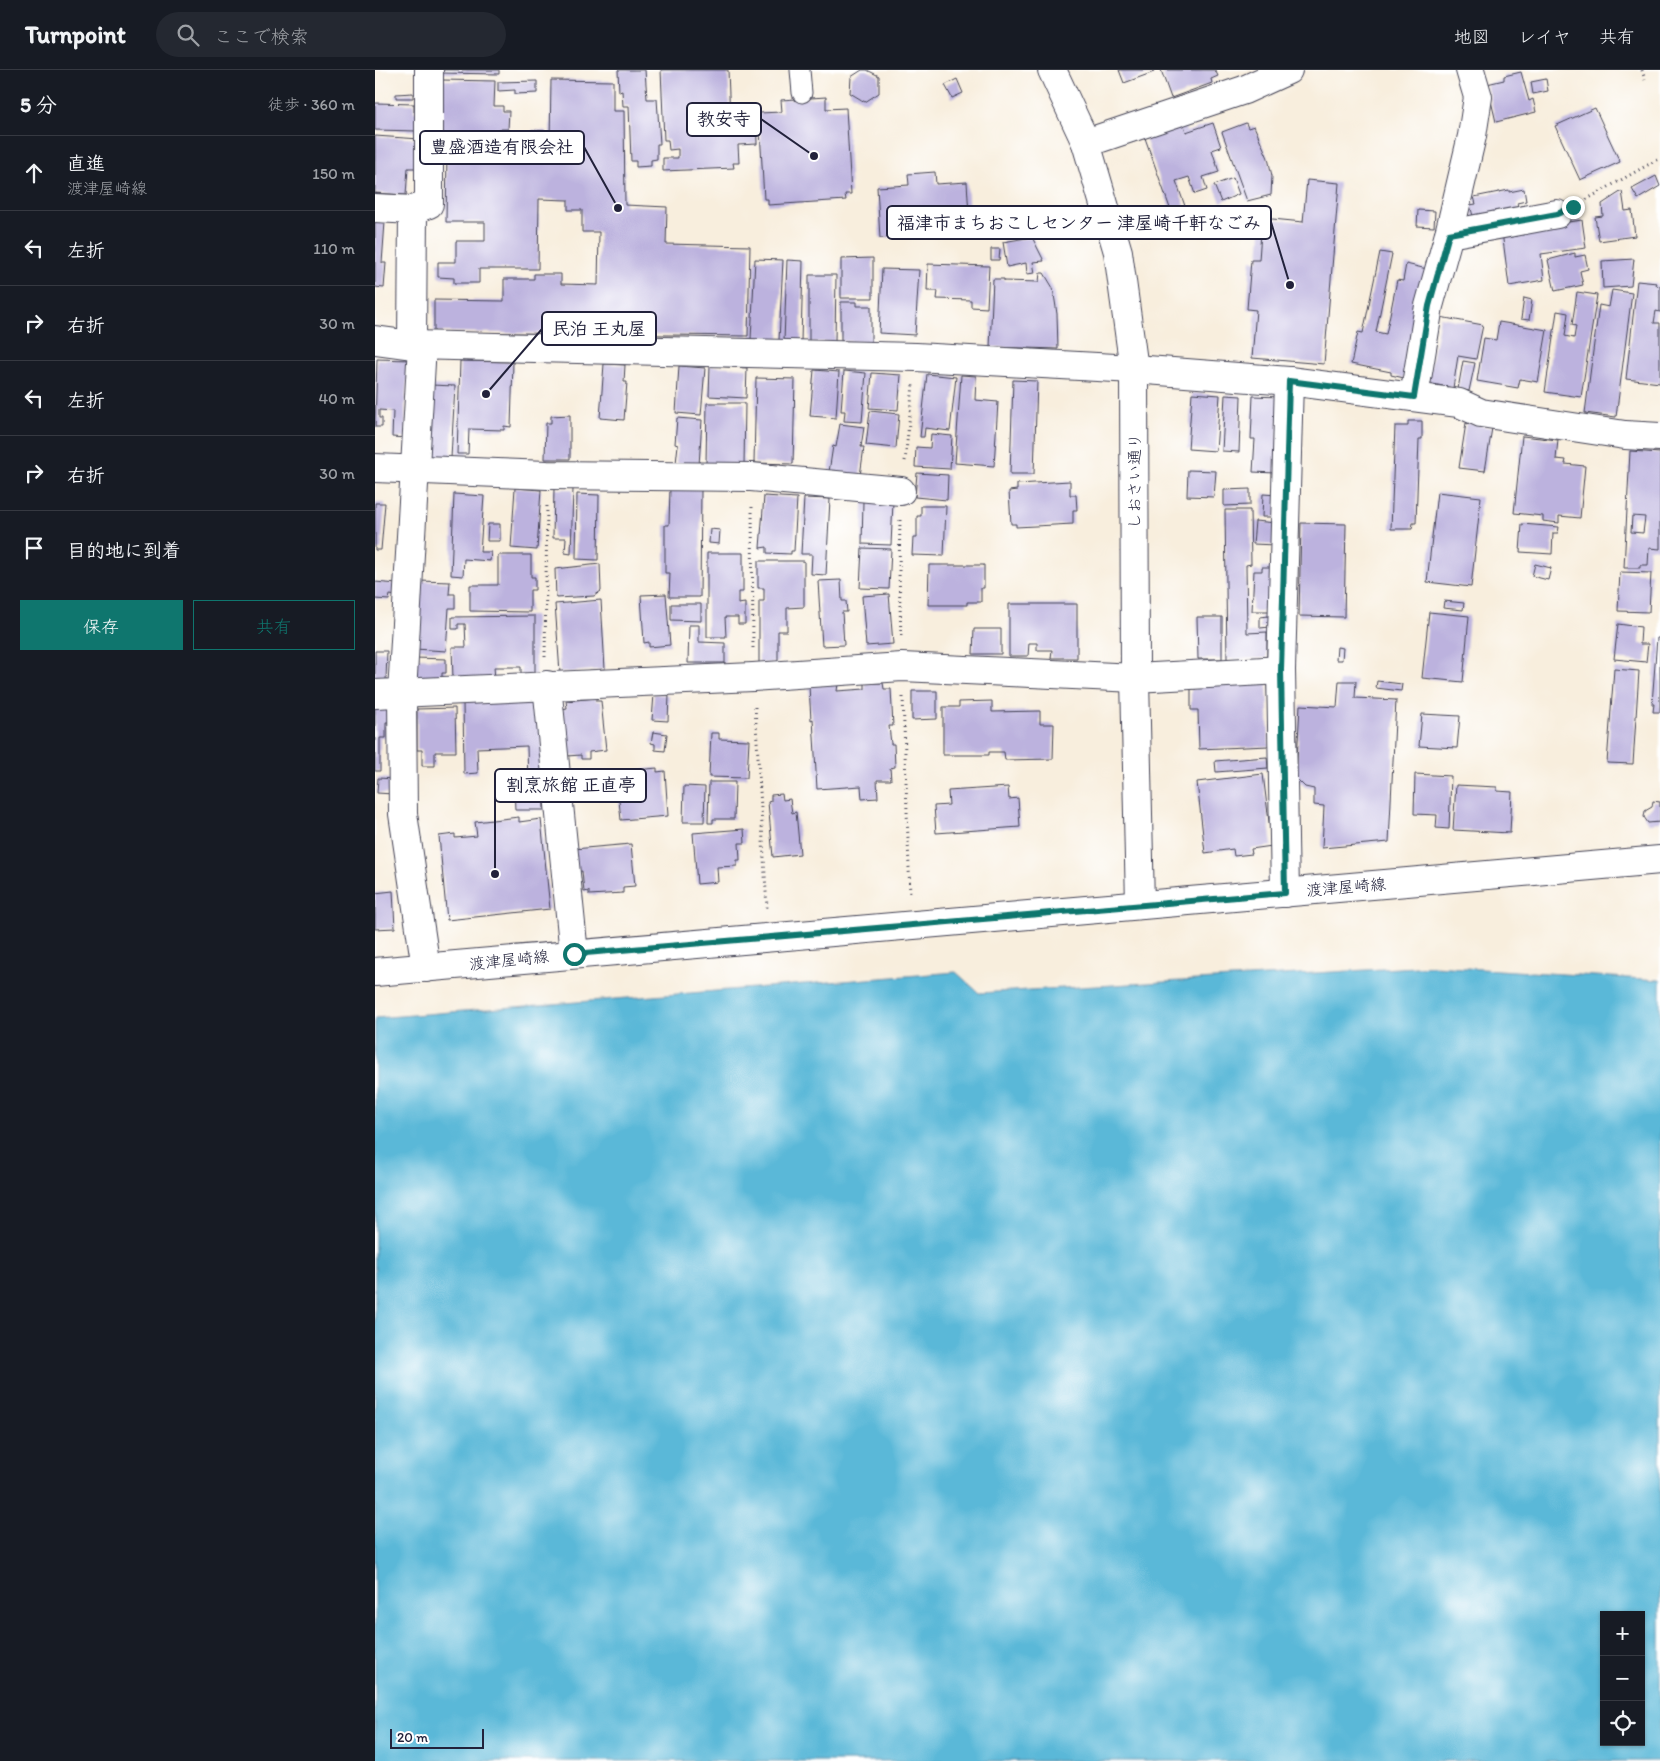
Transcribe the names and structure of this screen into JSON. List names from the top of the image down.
{
  "streets": {
    "street": ["しおさい通り", "渡津屋崎線"]
  },
  "crossings": [
    ["しおさい通り", "渡津屋崎線"]
  ],
  "places": [
    "教安寺",
    "豊盛酒造有限会社",
    "福津市まちおこしセンター 津屋崎千軒なごみ",
    "民泊 王丸屋",
    "割烹旅館 正直亭"
  ],
  "scale_bar": "20 m",
  "page": {
    "header": "Turnpoint",
    "search": "ここで検索",
    "nav": ["地図", "レイヤ", "共有"],
    "heading": ["5 分", "徒歩 · 360 m"],
    "list": [
      ["直進", "渡津屋崎線", "150 m"],
      ["左折", "110 m"],
      ["右折", "30 m"],
      ["左折", "40 m"],
      ["右折", "30 m"],
      "目的地に到着"
    ],
    "buttons": ["保存", "共有"],
    "map_buttons": ["+", "−"],
    "scale": "20 m"
  }
}
